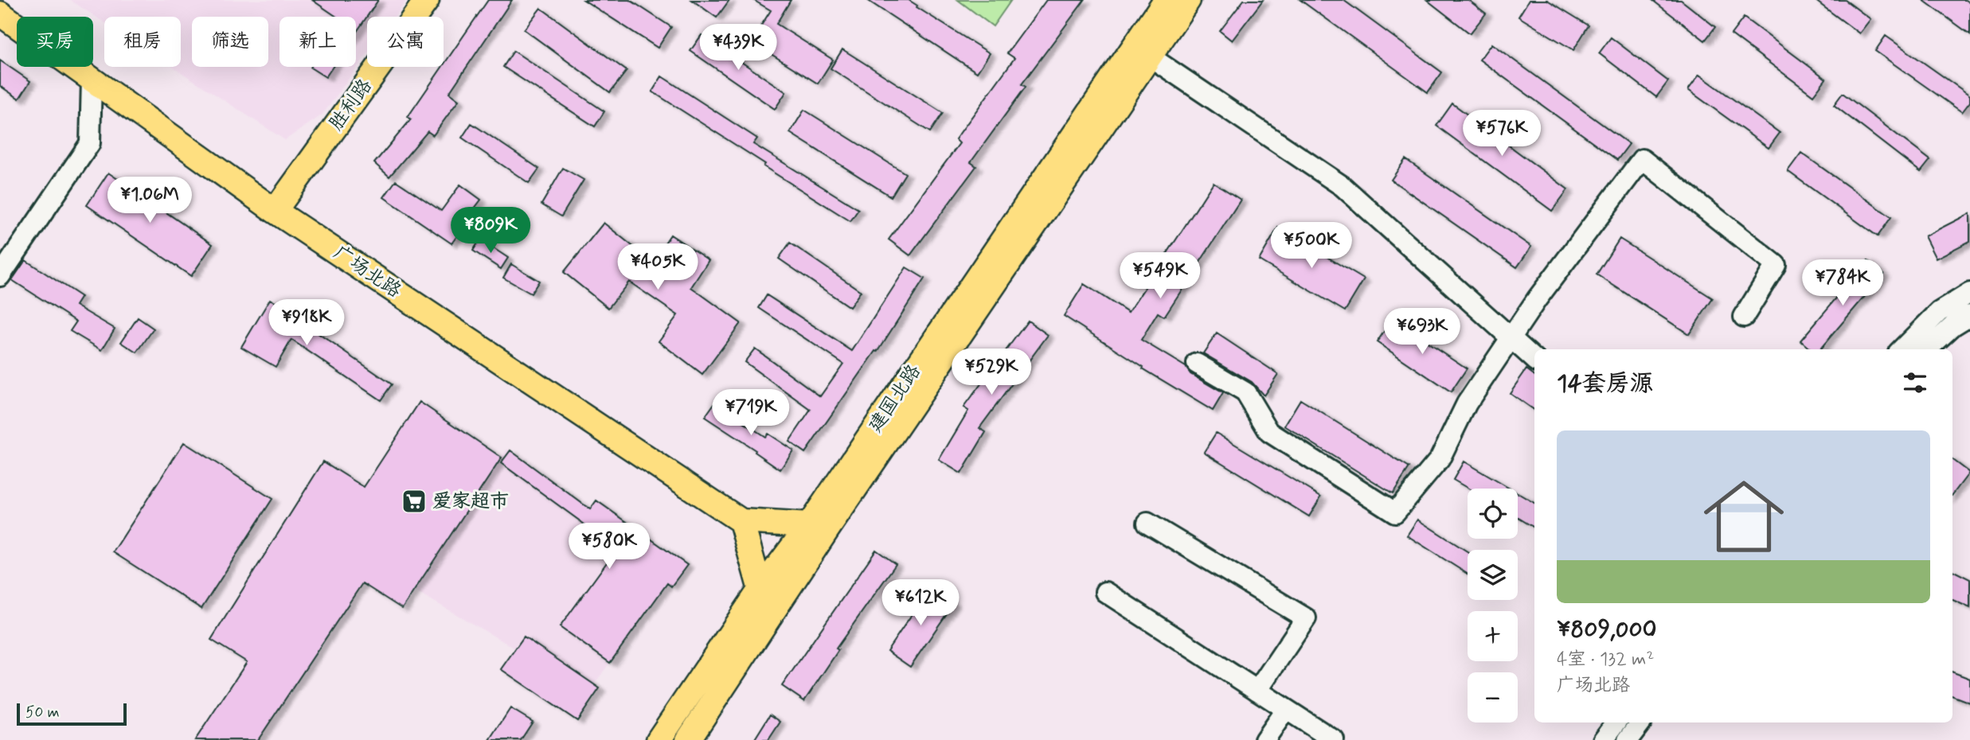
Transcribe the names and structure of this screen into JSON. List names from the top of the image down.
{
  "streets": {
    "main road": ["胜利路", "广场北路", "建国北路"]
  },
  "crossings": [
    ["胜利路", "广场北路"]
  ],
  "places": {
    "supermarket": ["爱家超市"]
  },
  "scale_bar": "50 m",
  "page": {
    "chip": [
      "买房",
      "租房",
      "筛选",
      "新上",
      "公寓"
    ],
    "price": [
      "¥439K",
      "¥576K",
      "¥1.06M",
      "¥809K",
      "¥500K",
      "¥405K",
      "¥549K",
      "¥784K",
      "¥918K",
      "¥693K",
      "¥529K",
      "¥719K",
      "¥580K",
      "¥612K"
    ],
    "heading": "14套房源",
    "list": [
      {
        "name": "¥809,000",
        "note": "4室 · 132 m² · 广场北路"
      }
    ],
    "map_buttons": ["+", "−"],
    "scale": "50 m"
  }
}
